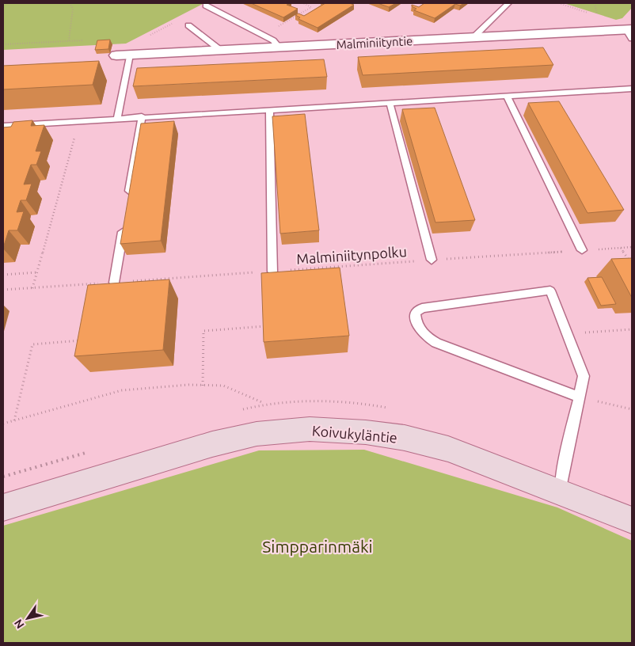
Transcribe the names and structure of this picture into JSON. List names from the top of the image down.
{
  "streets": {
    "main road": ["Koivukyläntie"],
    "street": ["Malminiityntie"],
    "path": ["Malminiitynpolku"]
  },
  "parks": ["Simpparinmäki"],
  "north": "bottom left"
}
